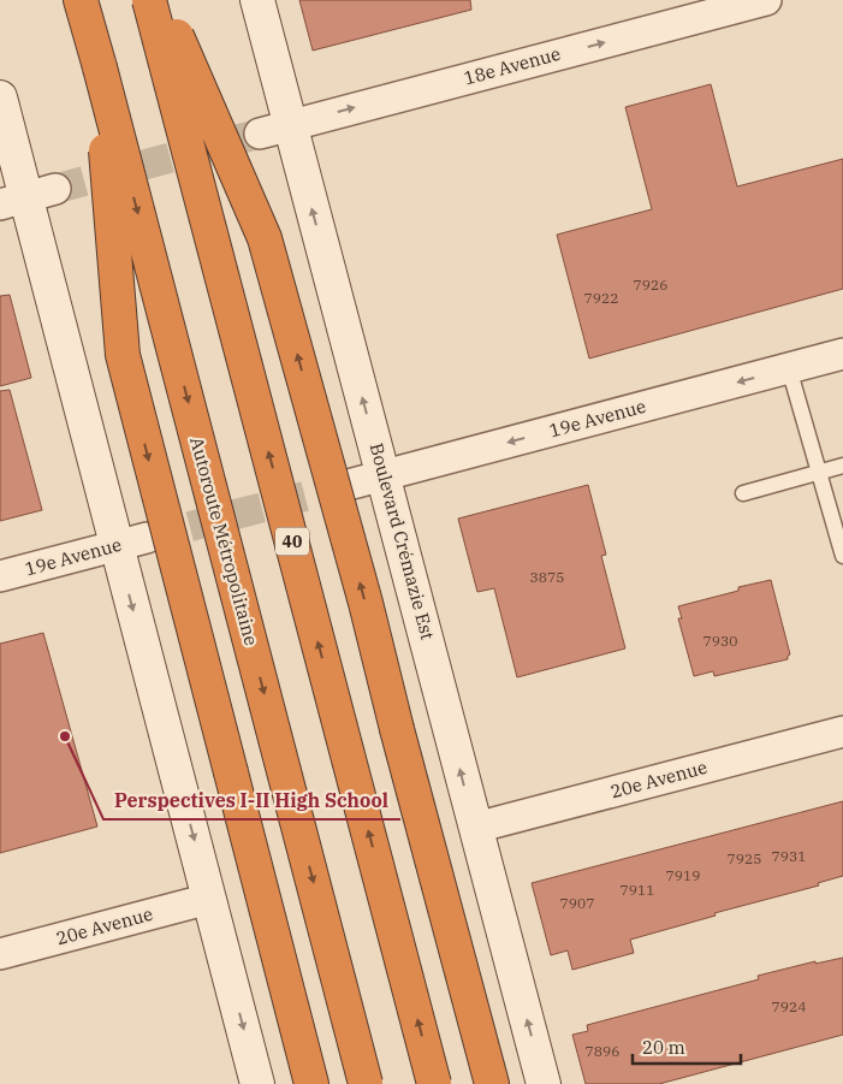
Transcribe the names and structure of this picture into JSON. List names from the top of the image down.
{
  "streets": {
    "highway": ["Autoroute Métropolitaine", "40"],
    "main road": ["Boulevard Crémazie Est"],
    "street": ["18e Avenue", "19e Avenue", "20e Avenue"]
  },
  "crossings": [
    ["18e Avenue", "Boulevard Crémazie Est"],
    ["19e Avenue", "Boulevard Crémazie Est"],
    ["Boulevard Crémazie Est", "20e Avenue"]
  ],
  "one_way": ["18e Avenue", "19e Avenue"],
  "places": ["Perspectives I-II High School"],
  "house_numbers": [
    "7926",
    "7922",
    "3875",
    "7930",
    "7931",
    "7925",
    "7919",
    "7911",
    "7907",
    "7924",
    "7896"
  ],
  "scale_bar": "20 m"
}
